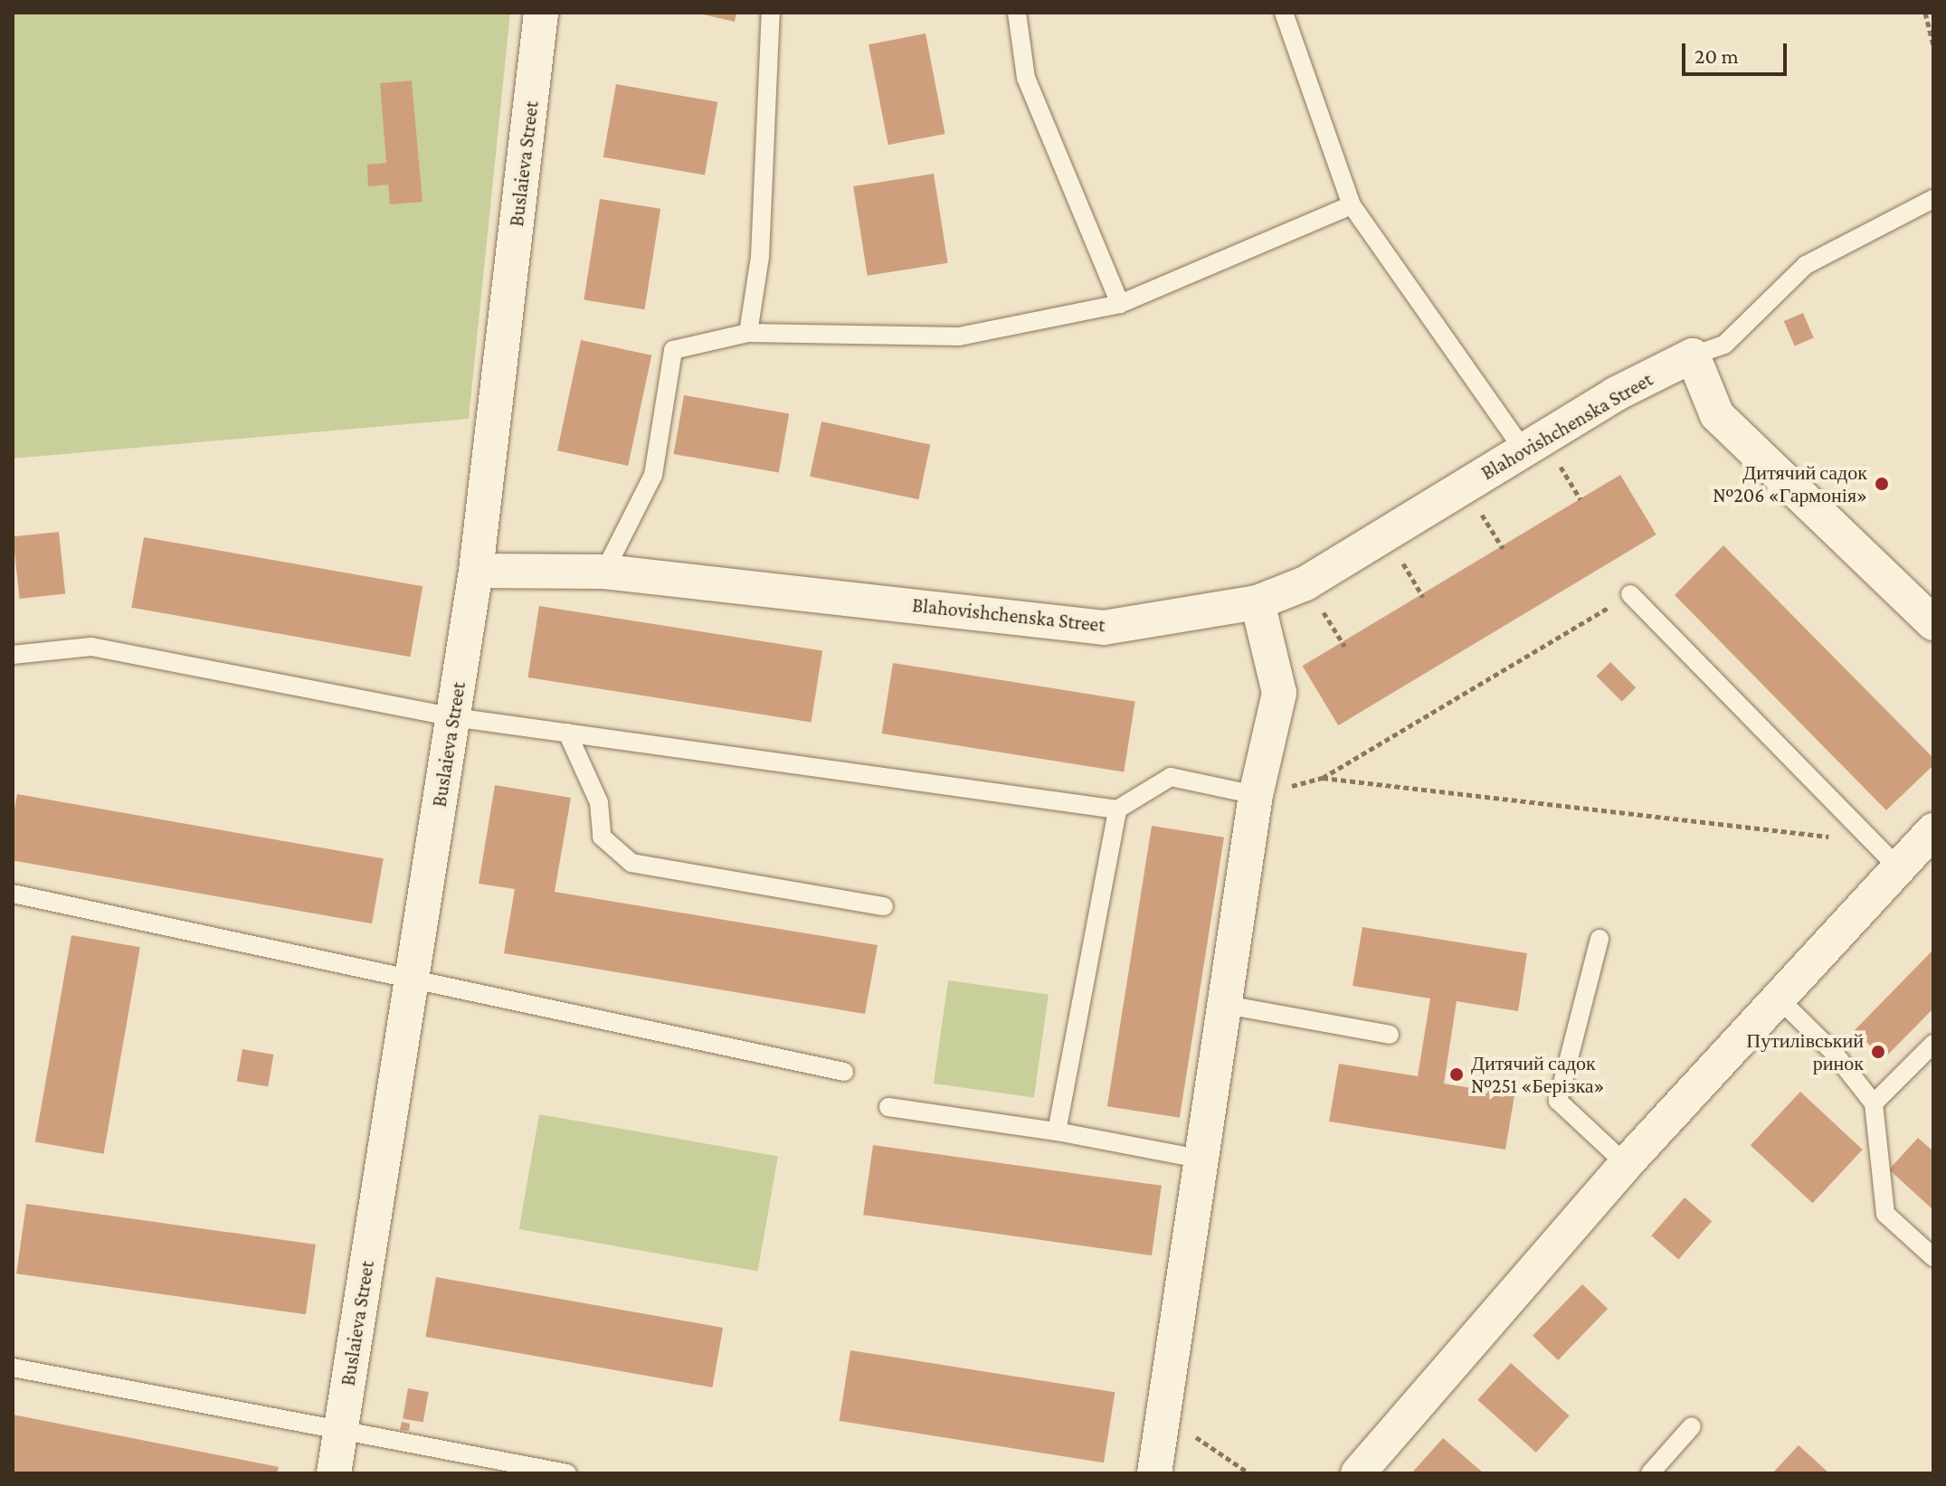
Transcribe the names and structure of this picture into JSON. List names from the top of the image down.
{
  "streets": {
    "street": ["Buslaieva Street", "Blahovishchenska Street"]
  },
  "crossings": [
    ["Buslaieva Street", "Blahovishchenska Street"]
  ],
  "places": ["Дитячий садок №206 «Гармонія»", "Путилівський ринок", "Дитячий садок №251 «Берізка»"],
  "scale_bar": "20 m"
}
